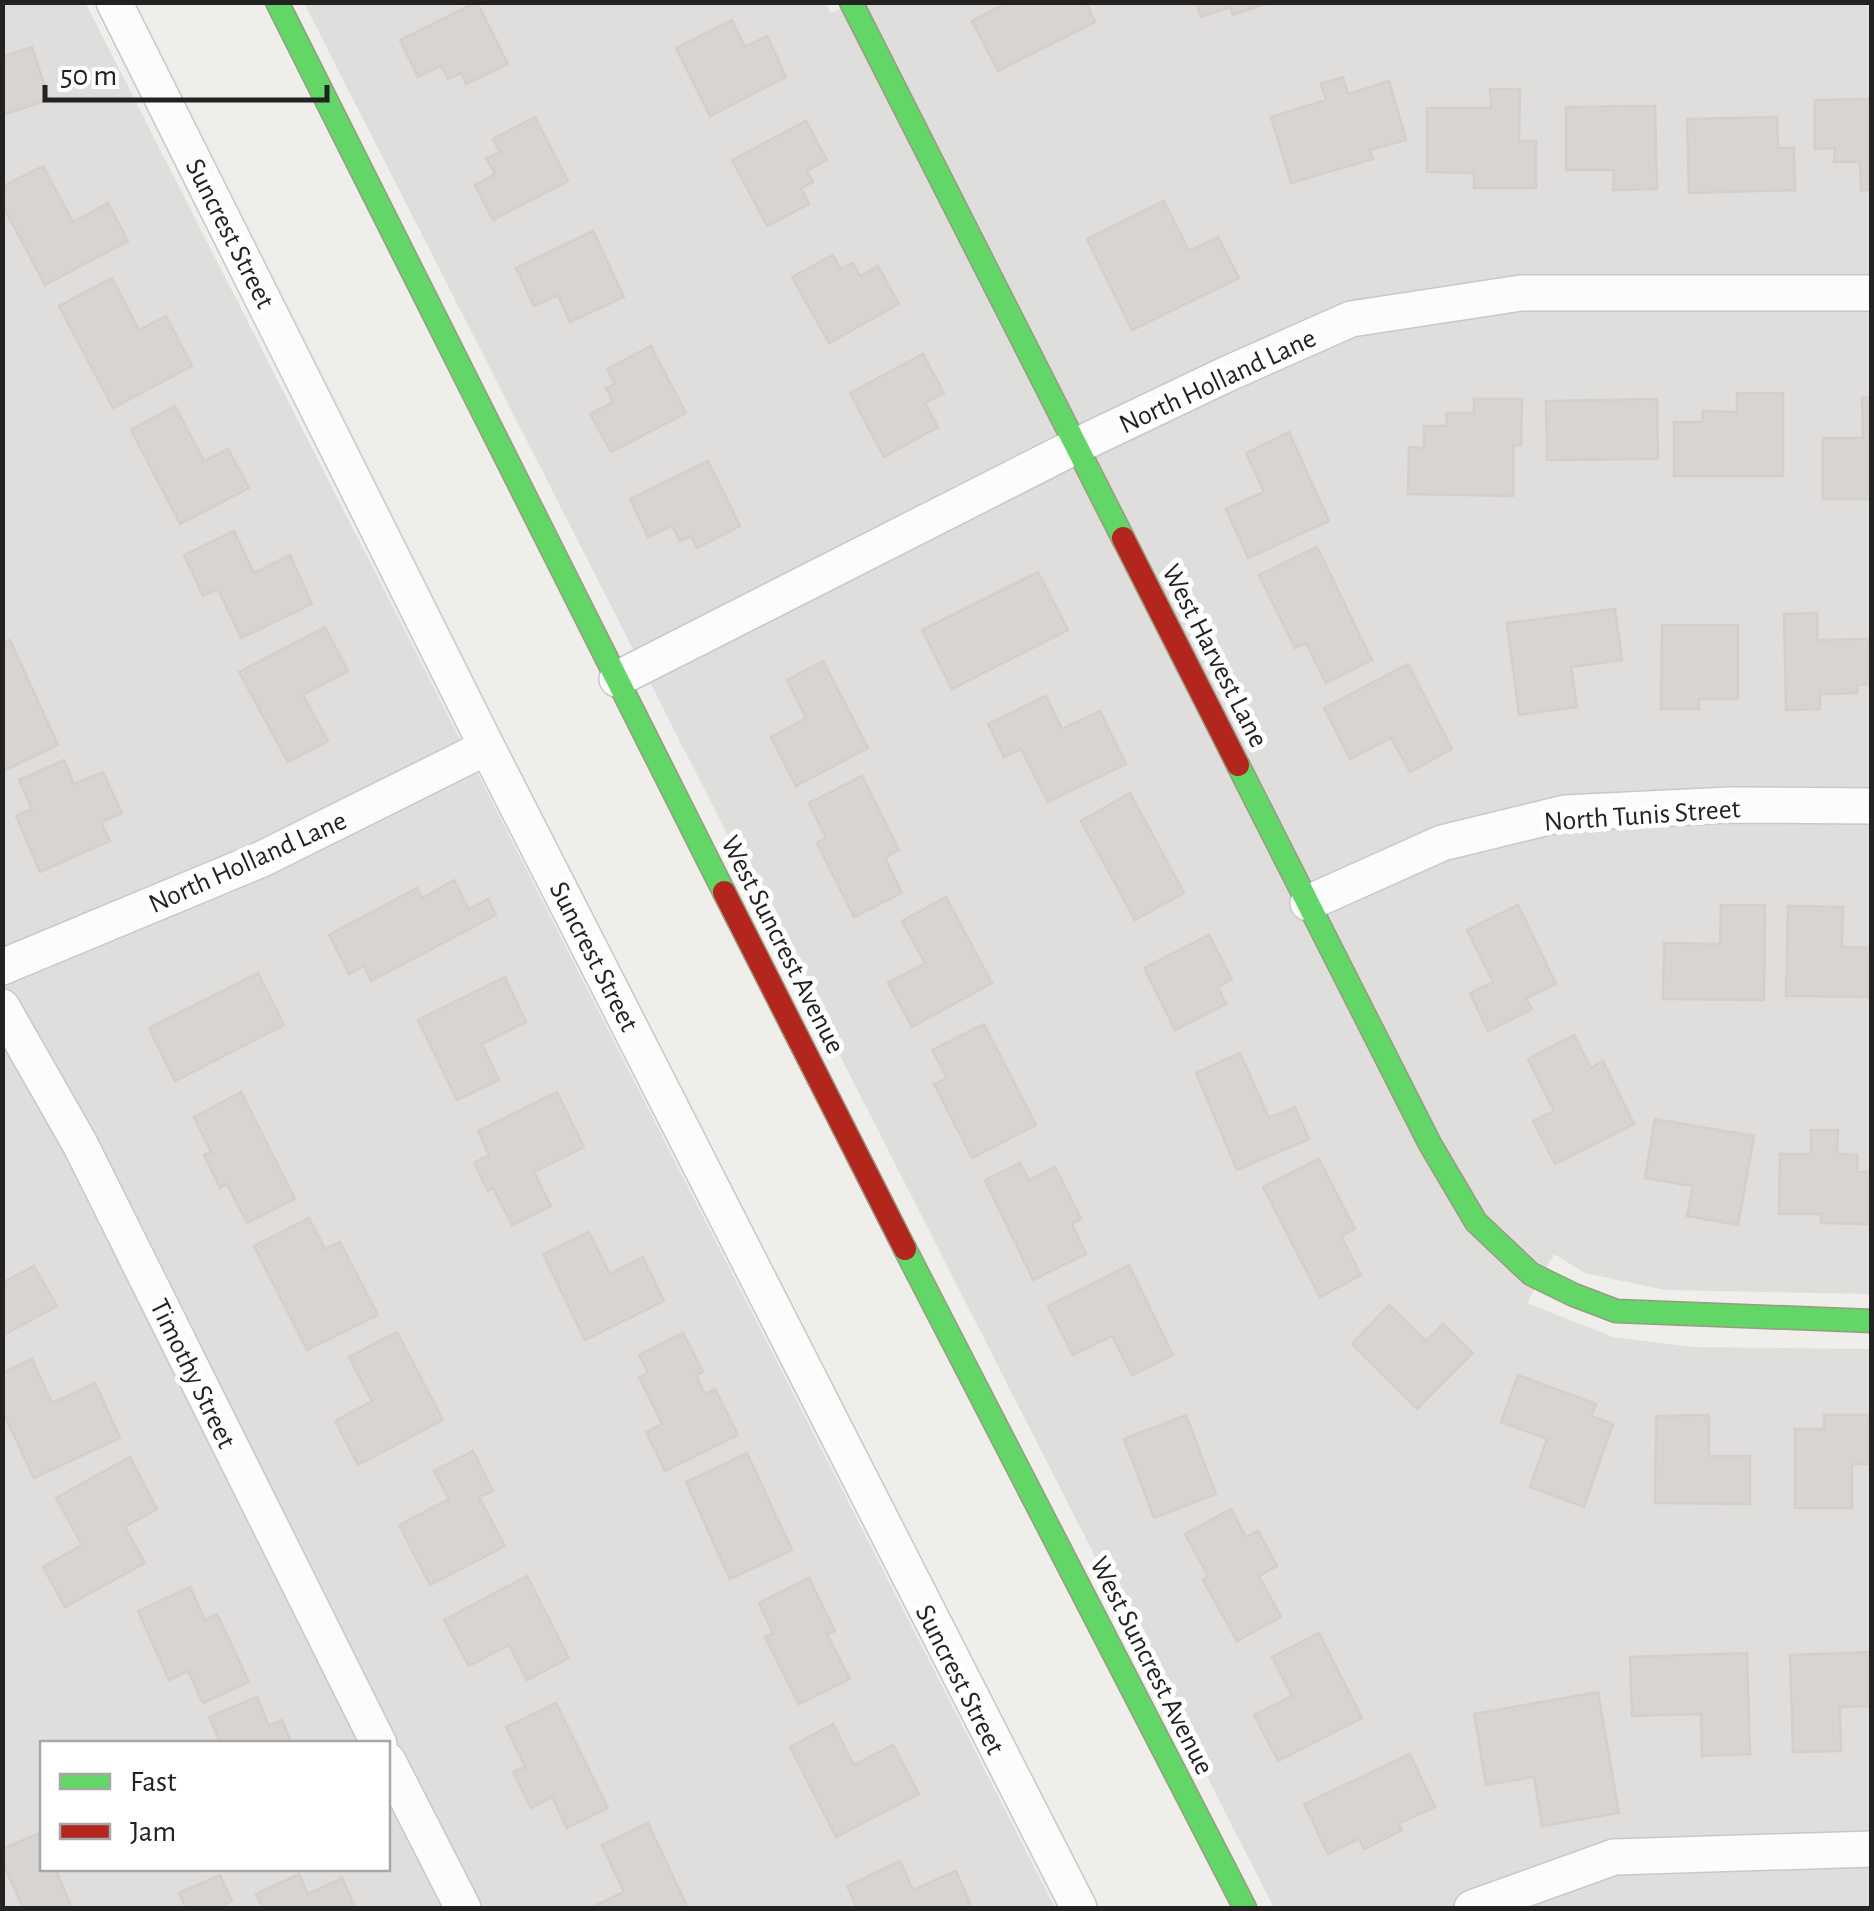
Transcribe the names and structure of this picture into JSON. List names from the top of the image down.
{
  "streets": {
    "street": [
      "Suncrest Street",
      "North Holland Lane",
      "West Harvest Lane",
      "North Tunis Street",
      "West Suncrest Avenue",
      "Timothy Street"
    ]
  },
  "crossings": [
    ["Suncrest Street", "North Holland Lane"],
    ["North Holland Lane", "West Harvest Lane"],
    ["North Holland Lane", "West Suncrest Avenue"],
    ["West Harvest Lane", "North Tunis Street"]
  ],
  "legend": ["Fast", "Jam"],
  "scale_bar": "50 m"
}
